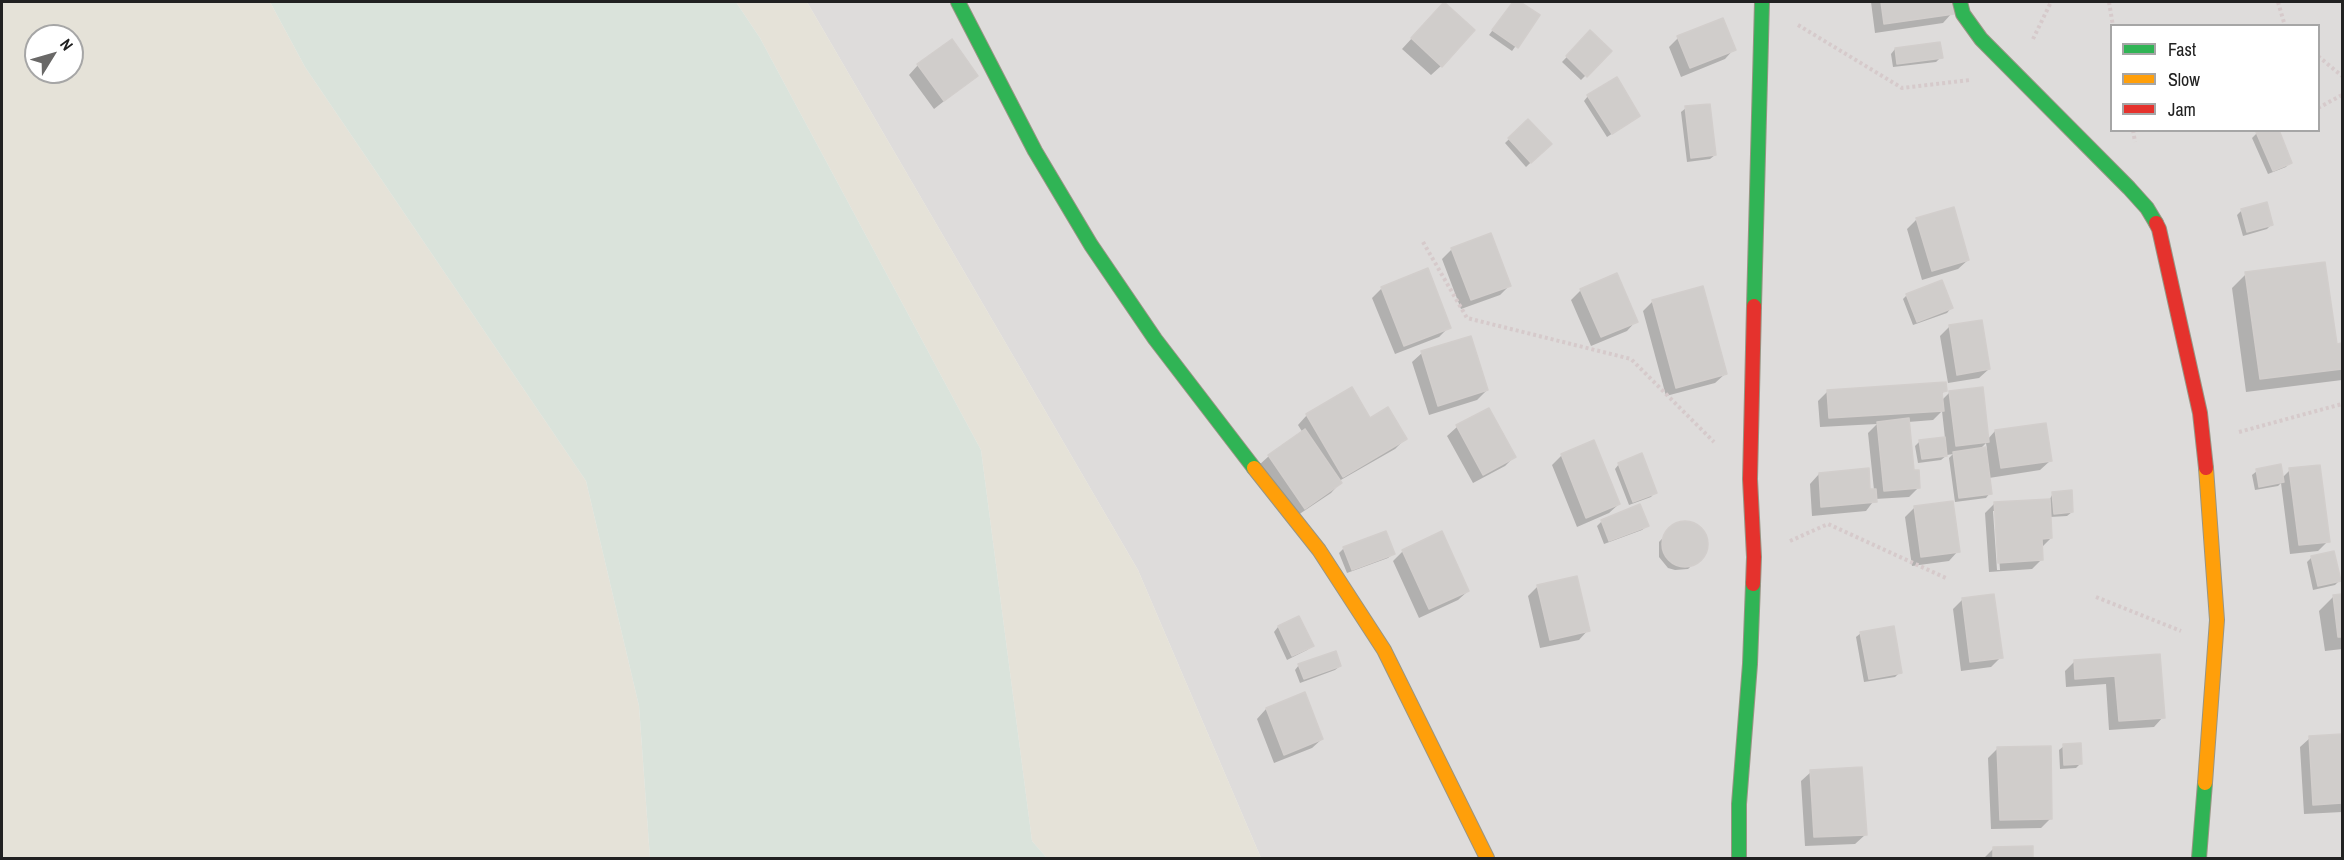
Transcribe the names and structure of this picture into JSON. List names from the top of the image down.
{
  "legend": ["Fast", "Slow", "Jam"],
  "north": "top right"
}
